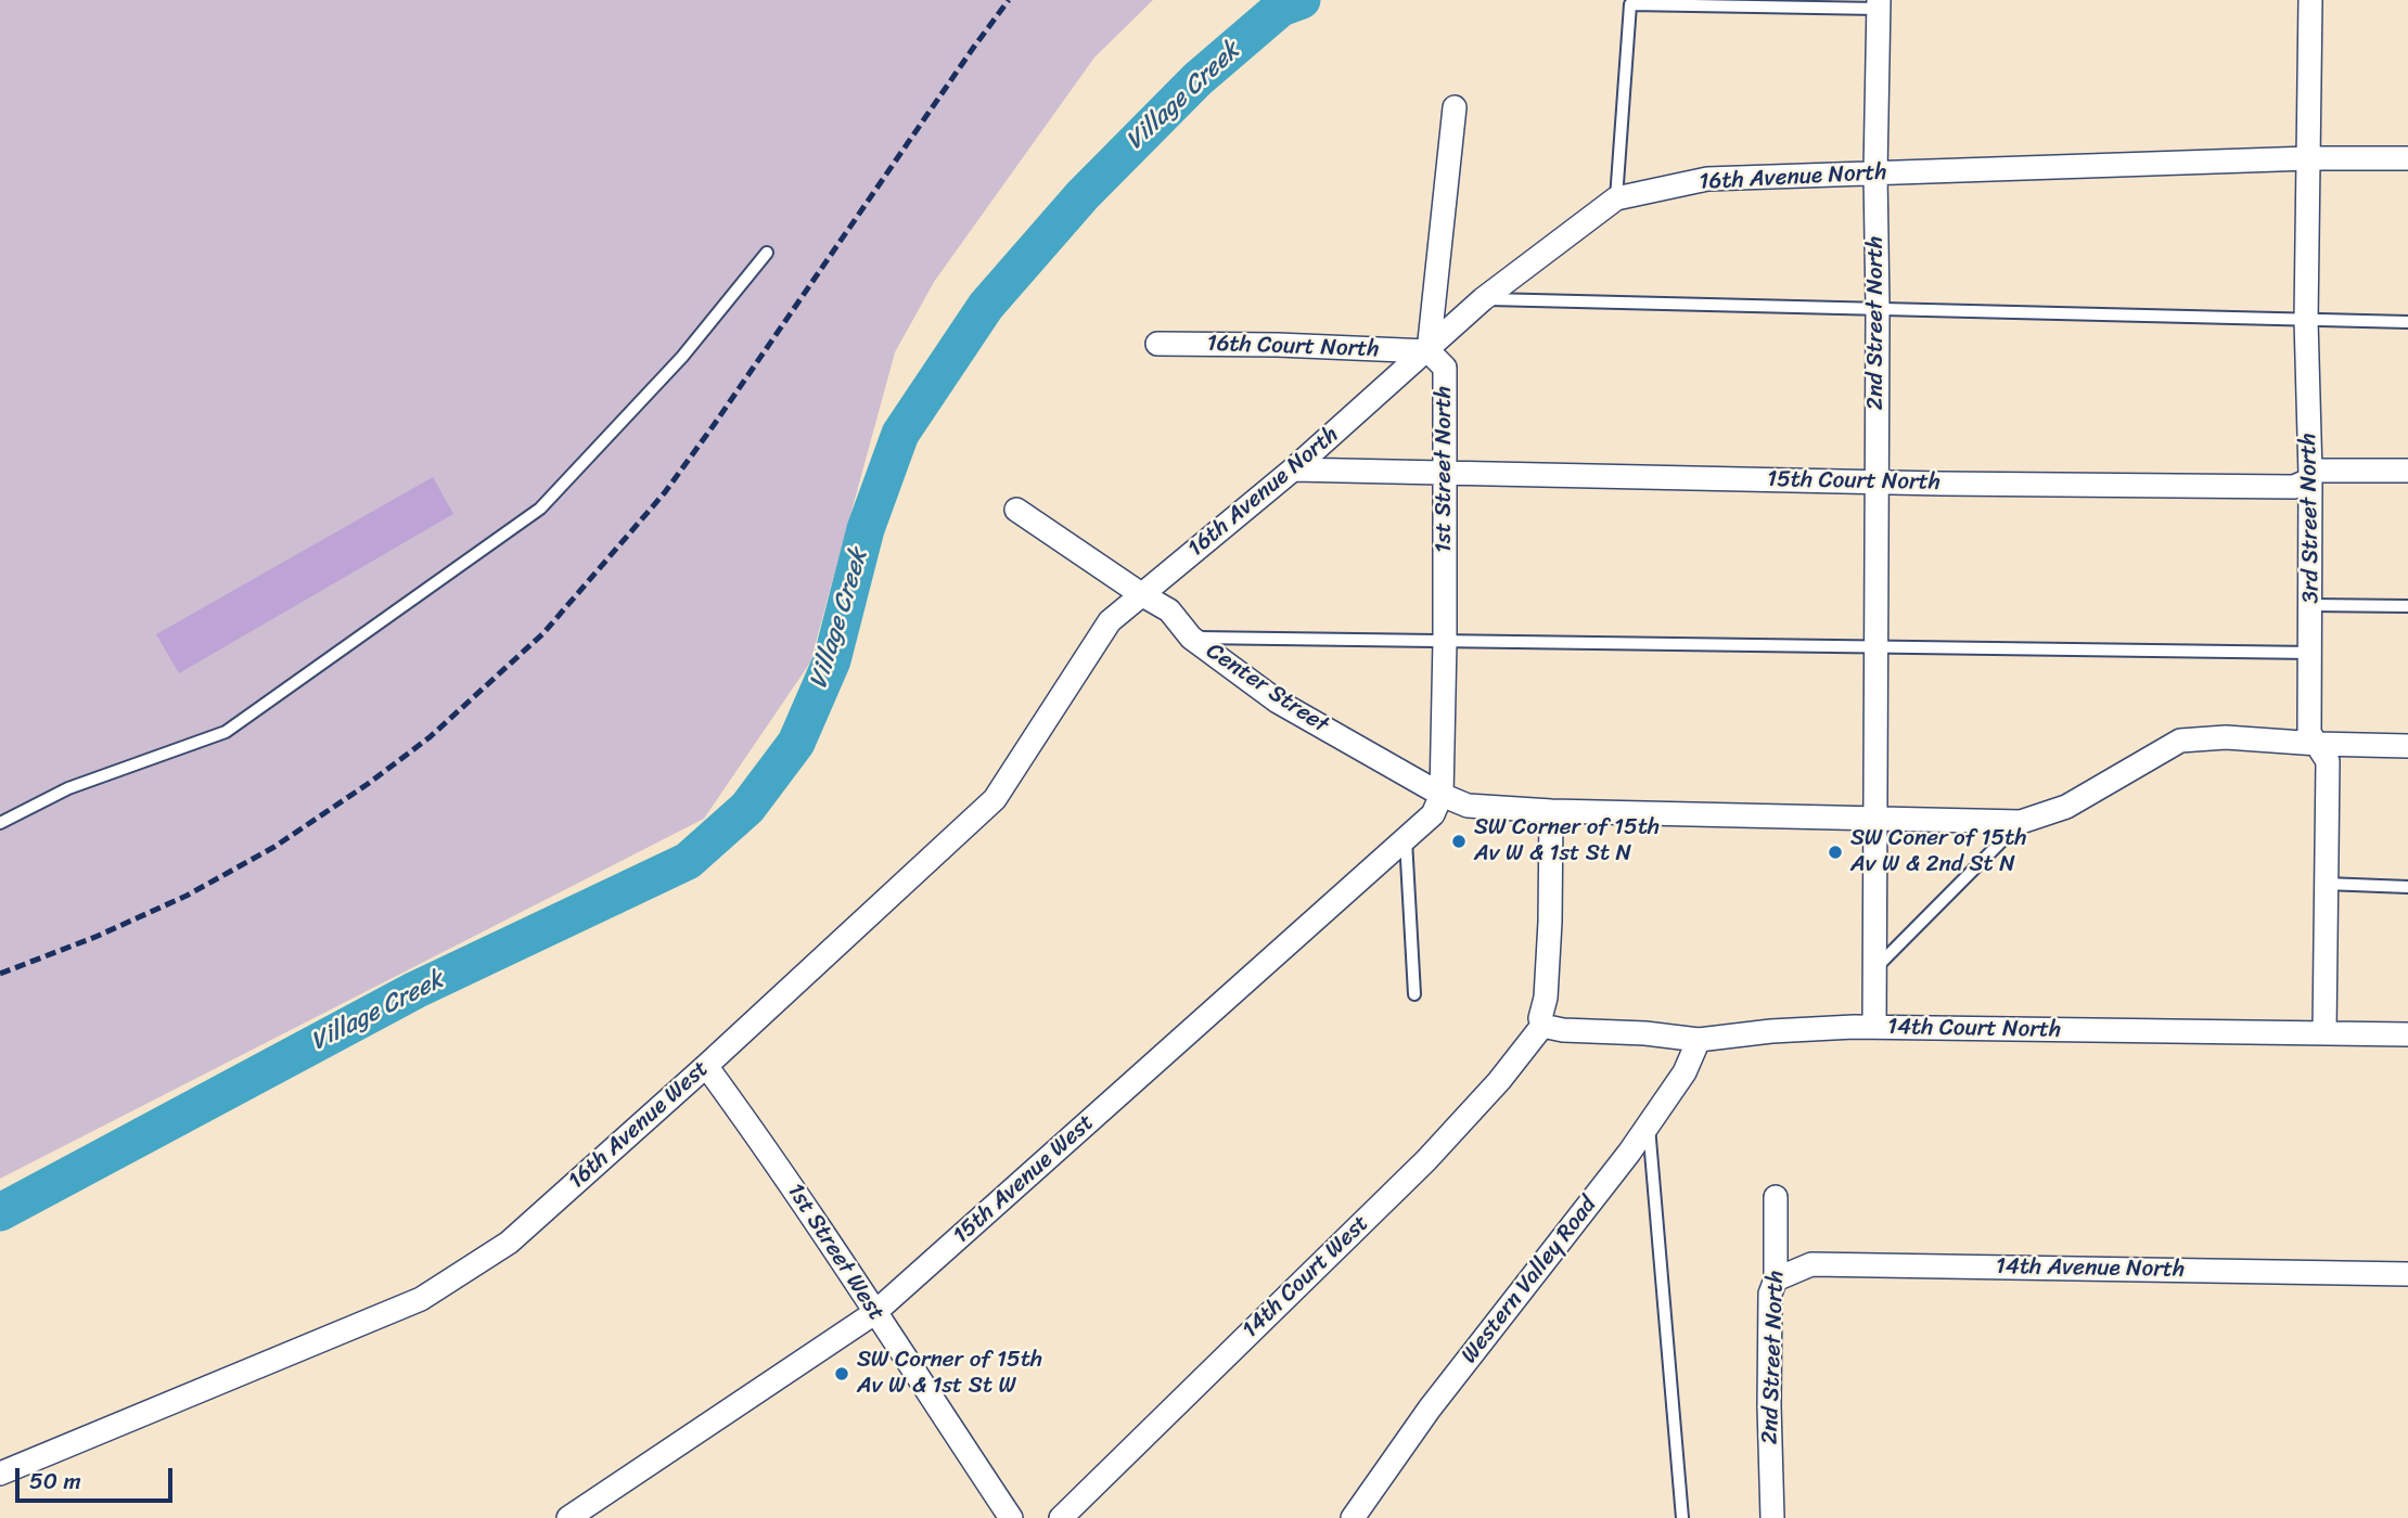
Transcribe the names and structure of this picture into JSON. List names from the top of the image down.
{
  "streets": {
    "street": [
      "16th Avenue North",
      "2nd Street North",
      "16th Court North",
      "1st Street North",
      "15th Court North",
      "3rd Street North",
      "Center Street",
      "14th Court North",
      "16th Avenue West",
      "15th Avenue West",
      "1st Street West",
      "14th Avenue North",
      "14th Court West",
      "Western Valley Road"
    ]
  },
  "crossings": [
    ["16th Avenue North", "2nd Street North"],
    ["16th Avenue North", "16th Court North"],
    ["16th Avenue North", "1st Street North"],
    ["16th Avenue North", "15th Court North"],
    ["16th Avenue North", "3rd Street North"],
    ["16th Avenue North", "Center Street"],
    ["16th Avenue North", "16th Avenue West"],
    ["2nd Street North", "15th Court North"],
    ["2nd Street North", "Center Street"],
    ["2nd Street North", "14th Court North"],
    ["2nd Street North", "14th Avenue North"],
    ["16th Court North", "1st Street North"],
    ["1st Street North", "15th Court North"],
    ["1st Street North", "Center Street"],
    ["1st Street North", "15th Avenue West"],
    ["15th Court North", "3rd Street North"],
    ["3rd Street North", "Center Street"],
    ["3rd Street North", "14th Court North"],
    ["Center Street", "16th Avenue West"],
    ["Center Street", "15th Avenue West"],
    ["14th Court North", "14th Court West"],
    ["14th Court North", "Western Valley Road"],
    ["16th Avenue West", "1st Street West"],
    ["15th Avenue West", "1st Street West"]
  ],
  "water": ["Village Creek"],
  "places": ["SW Corner of 15th Av W & 1st St N", "SW Coner of 15th Av W & 2nd St N", "SW Corner of 15th Av W & 1st St W"],
  "scale_bar": "50 m"
}
